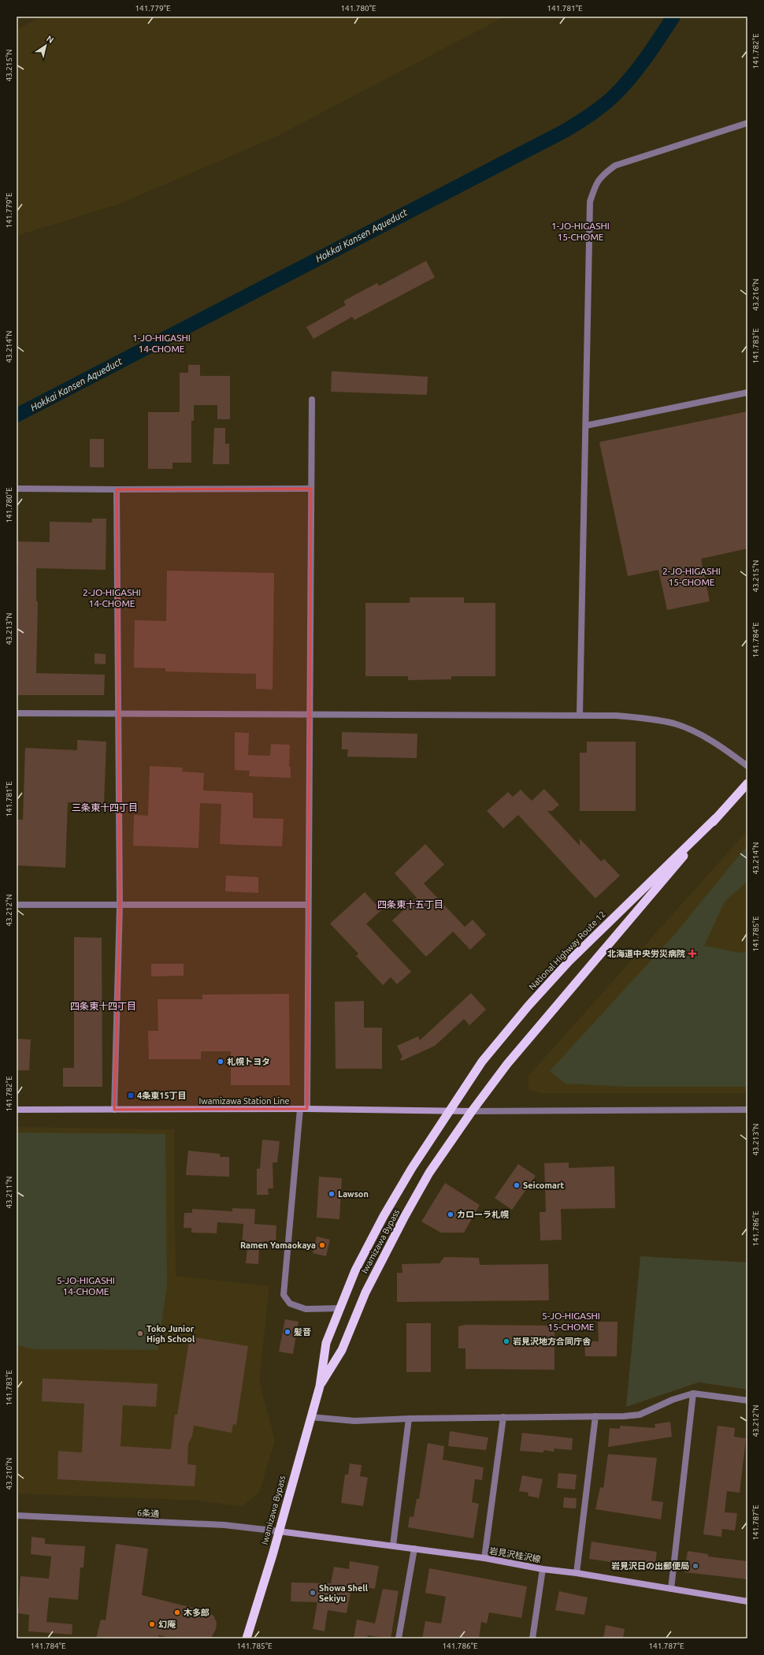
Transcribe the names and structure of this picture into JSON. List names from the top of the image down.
{
  "streets": {
    "highway": ["National Highway Route 12", "Iwamizawa Bypass"],
    "main road": ["Iwamizawa Station Line", "岩見沢桂沢線"],
    "street": ["6条通"]
  },
  "crossings": [
    ["National Highway Route 12", "Iwamizawa Station Line"],
    ["National Highway Route 12", "Iwamizawa Bypass"],
    ["Iwamizawa Station Line", "Iwamizawa Bypass"],
    ["Iwamizawa Bypass", "6条通"],
    ["Iwamizawa Bypass", "岩見沢桂沢線"],
    ["6条通", "岩見沢桂沢線"]
  ],
  "districts": [
    "1-JO-HIGASHI 15-CHOME",
    "1-JO-HIGASHI 14-CHOME",
    "2-JO-HIGASHI 15-CHOME",
    "2-JO-HIGASHI 14-CHOME",
    "三条東十四丁目",
    "四条東十五丁目",
    "四条東十四丁目",
    "5-JO-HIGASHI 14-CHOME",
    "5-JO-HIGASHI 15-CHOME"
  ],
  "water": ["Hokkai Kansen Aqueduct"],
  "places": {
    "health": ["北海道中央労災病院"],
    "other": [
      "札幌トヨタ",
      "Seicomart",
      "Lawson",
      "カローラ札幌",
      "Ramen Yamaokaya",
      "髪音",
      "Toko Junior High School",
      "岩見沢地方合同庁舎",
      "岩見沢日の出郵便局",
      "Showa Shell Sekiyu",
      "木多郎",
      "幻庵"
    ],
    "transit": ["4条東15丁目"]
  },
  "north": "top right",
  "coordinates": [
    "141.779°E",
    "141.780°E",
    "141.781°E",
    "141.782°E",
    "43.215°N",
    "43.216°N",
    "141.783°E",
    "43.214°N",
    "43.213°N",
    "141.784°E",
    "43.212°N",
    "141.785°E",
    "43.211°N",
    "141.786°E",
    "43.210°N",
    "141.787°E"
  ]
}
